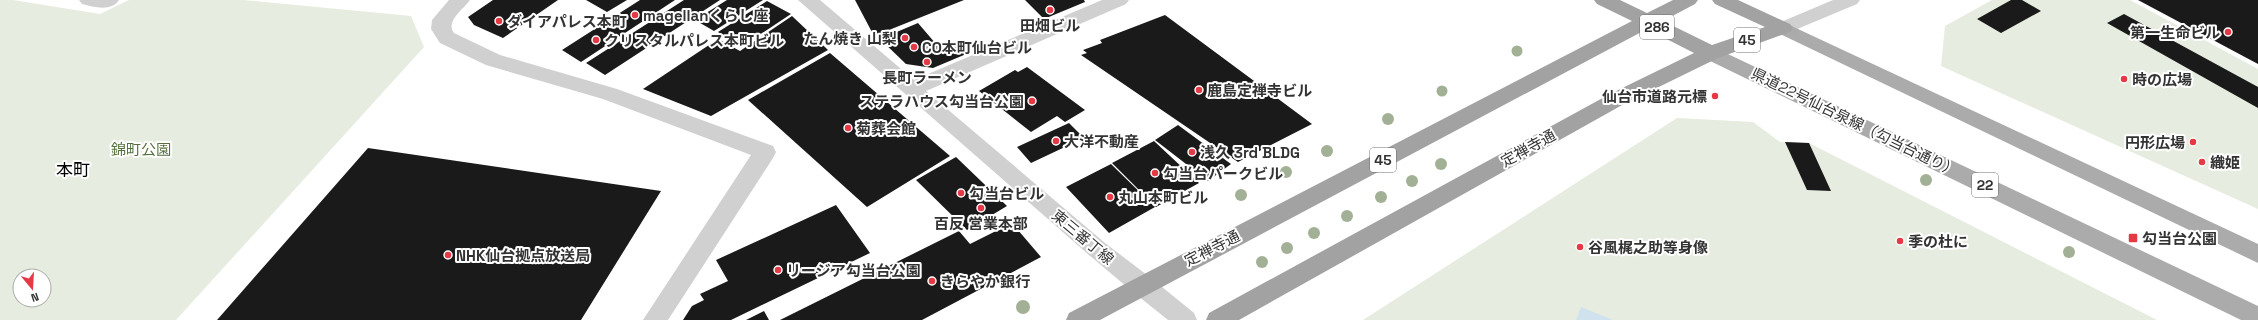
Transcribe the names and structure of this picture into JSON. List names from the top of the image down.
{
  "streets": {
    "highway": ["286", "45", "定禅寺通"],
    "main road": ["県道22号仙台泉線（勾当台通り）", "22"],
    "street": ["東三番丁線"]
  },
  "crossings": [
    ["286", "県道22号仙台泉線（勾当台通り）"],
    ["286", "定禅寺通"],
    ["県道22号仙台泉線（勾当台通り）", "定禅寺通"],
    ["定禅寺通", "東三番丁線"]
  ],
  "districts": ["本町"],
  "parks": ["錦町公園"],
  "places": {
    "other": [
      "田畑ビル",
      "magellanくらし座",
      "ダイアパレス本町",
      "第一生命ビル",
      "たん焼き 山梨",
      "クリスタルパレス本町ビル",
      "CO本町仙台ビル",
      "長町ラーメン",
      "時の広場",
      "鹿島定禅寺ビル",
      "仙台市道路元標",
      "ステラハウス勾当台公園",
      "菊葬会館",
      "大洋不動産",
      "円形広場",
      "浅久 3rd BLDG",
      "織姫",
      "勾当台パークビル",
      "勾当台ビル",
      "丸山本町ビル",
      "百反 営業本部",
      "季の杜に",
      "谷風梶之助等身像",
      "NHK仙台拠点放送局",
      "リージア勾当台公園",
      "きらやか銀行"
    ],
    "transit": ["勾当台公園"]
  },
  "north": "bottom"
}
